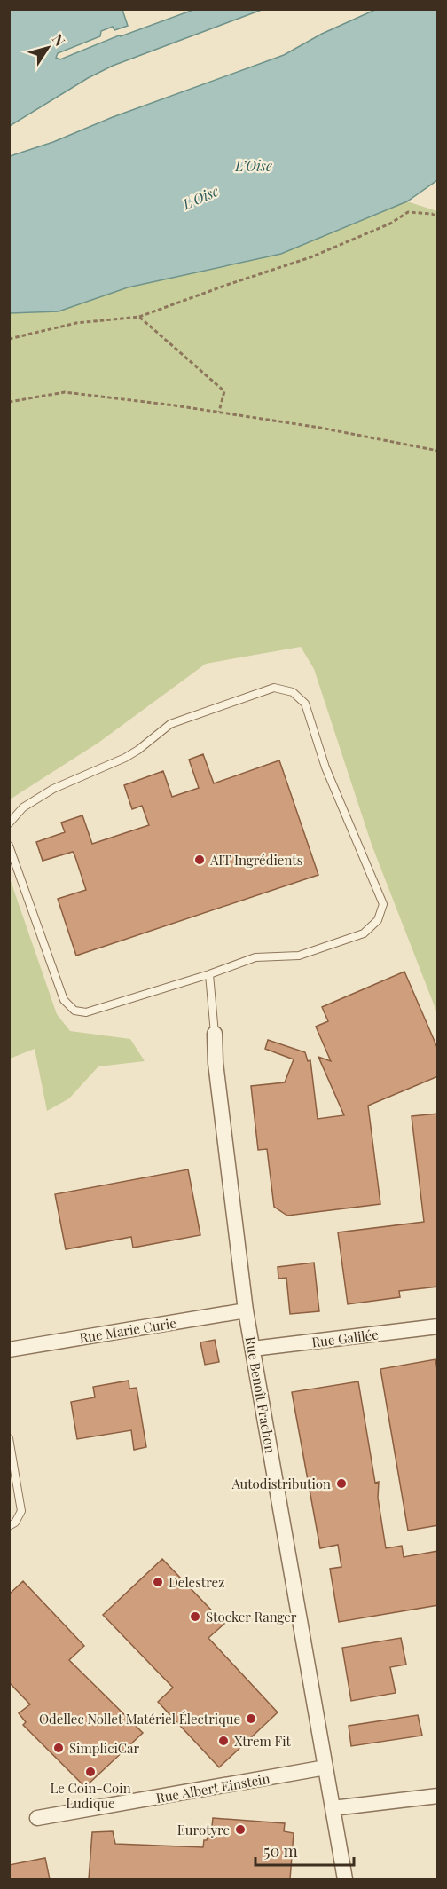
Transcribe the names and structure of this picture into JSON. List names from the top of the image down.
{
  "streets": {
    "street": [
      "Rue Marie Curie",
      "Rue Galilée",
      "Rue Benoît Frachon",
      "Rue Albert Einstein"
    ]
  },
  "crossings": [
    ["Rue Marie Curie", "Rue Benoît Frachon"],
    ["Rue Galilée", "Rue Benoît Frachon"],
    ["Rue Benoît Frachon", "Rue Albert Einstein"]
  ],
  "water": ["L’Oise", "L'Oise"],
  "places": [
    "AIT Ingrédients",
    "Autodistribution",
    "Delestrez",
    "Stocker Ranger",
    "Odellec Nollet Matériel Électrique",
    "Xtrem Fit",
    "SimpliciCar",
    "Le Coin-Coin Ludique",
    "Eurotyre"
  ],
  "scale_bar": "50 m",
  "north": "top right"
}
